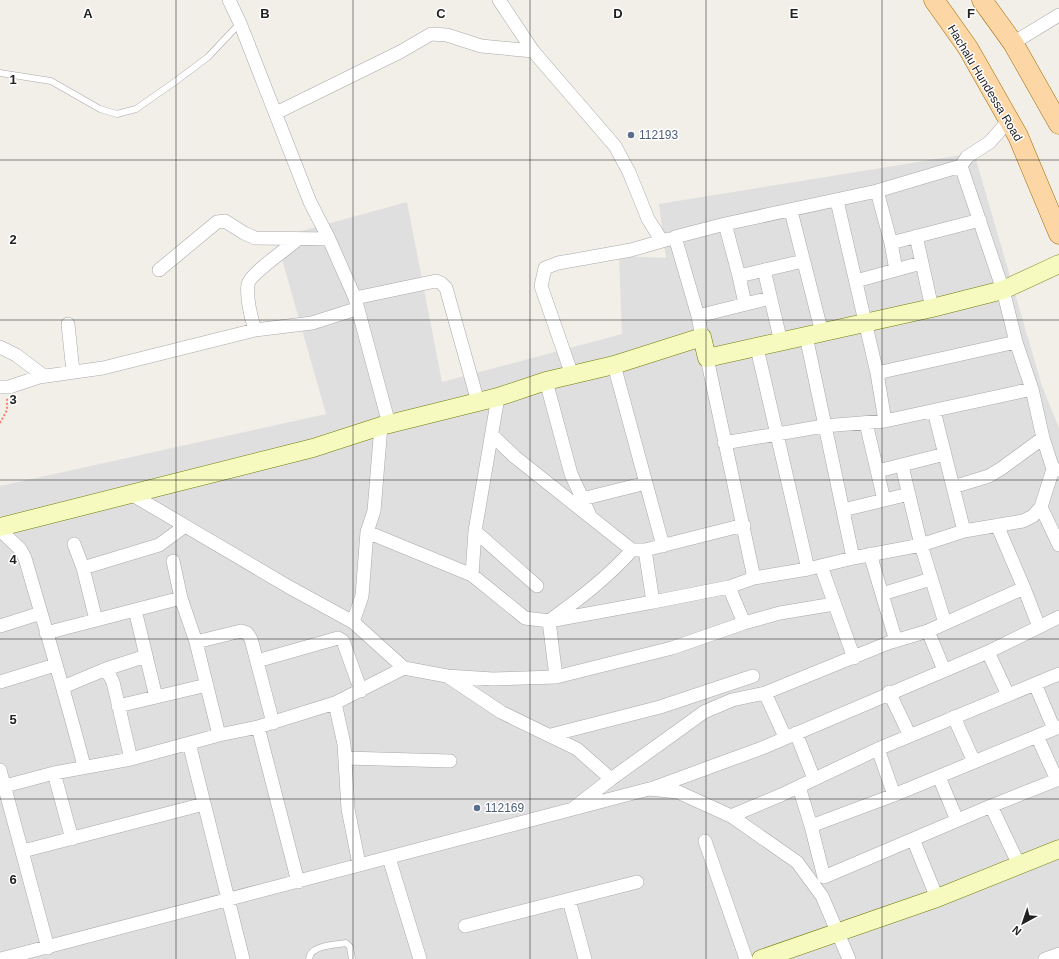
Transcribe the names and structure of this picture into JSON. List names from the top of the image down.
{
  "streets": {
    "main road": ["Hachalu Hundessa Road"]
  },
  "places": ["112193", "112169"],
  "north": "bottom left",
  "grid": {
    "columns": [
      "A",
      "B",
      "C",
      "D",
      "E",
      "F"
    ],
    "rows": [
      "1",
      "2",
      "3",
      "4",
      "5",
      "6"
    ]
  }
}
